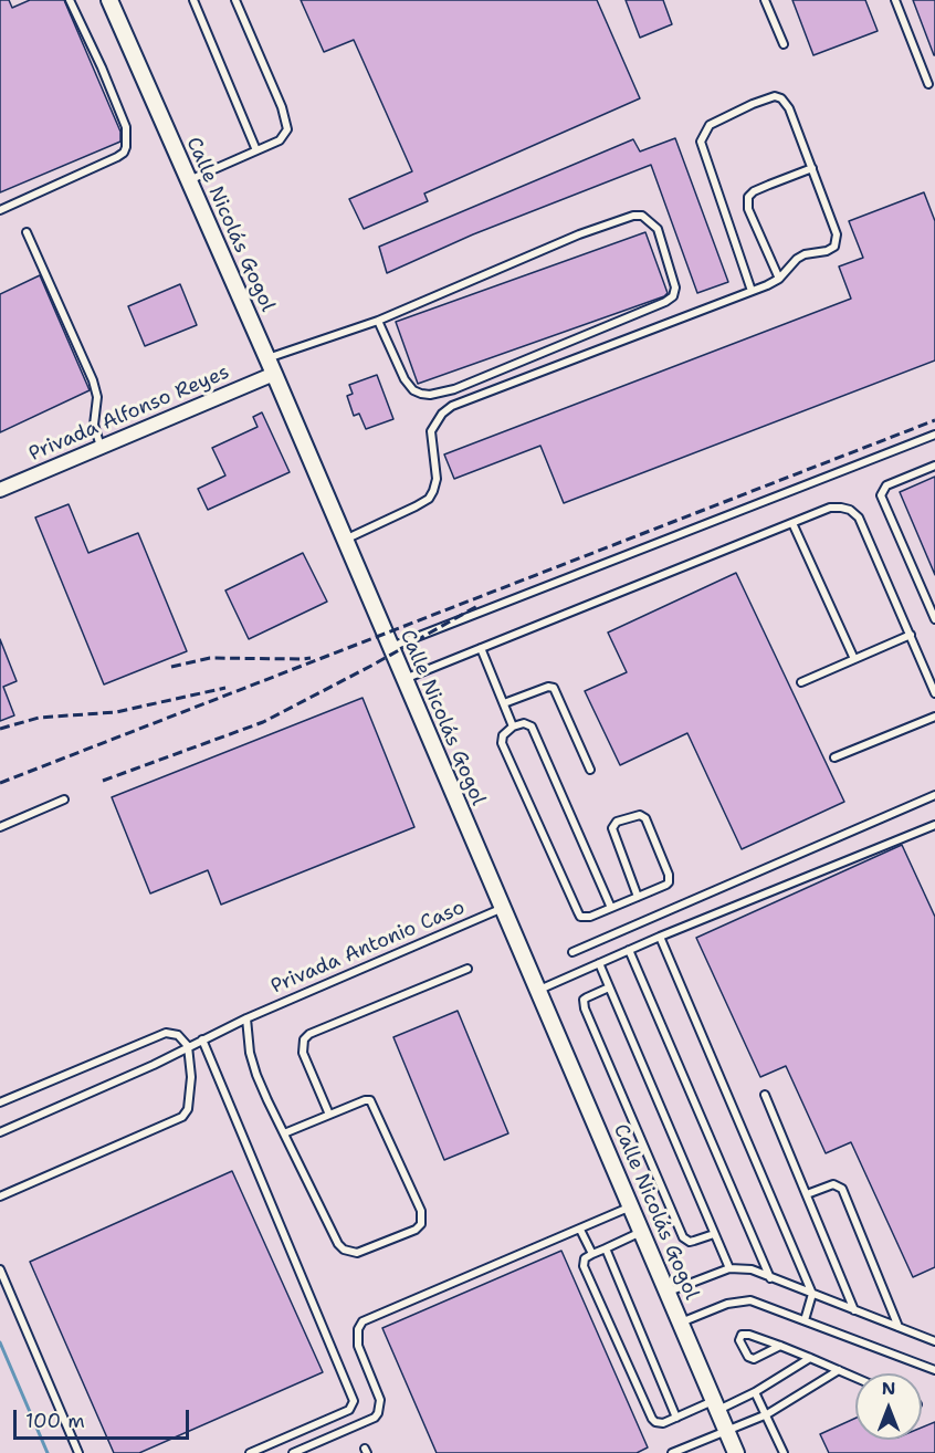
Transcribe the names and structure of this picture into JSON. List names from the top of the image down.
{
  "streets": {
    "street": ["Calle Nicolás Gogol", "Privada Alfonso Reyes"],
    "lane": ["Privada Antonio Caso"]
  },
  "crossings": [
    ["Calle Nicolás Gogol", "Privada Alfonso Reyes"],
    ["Calle Nicolás Gogol", "Privada Antonio Caso"]
  ],
  "scale_bar": "100 m",
  "north": "top"
}
